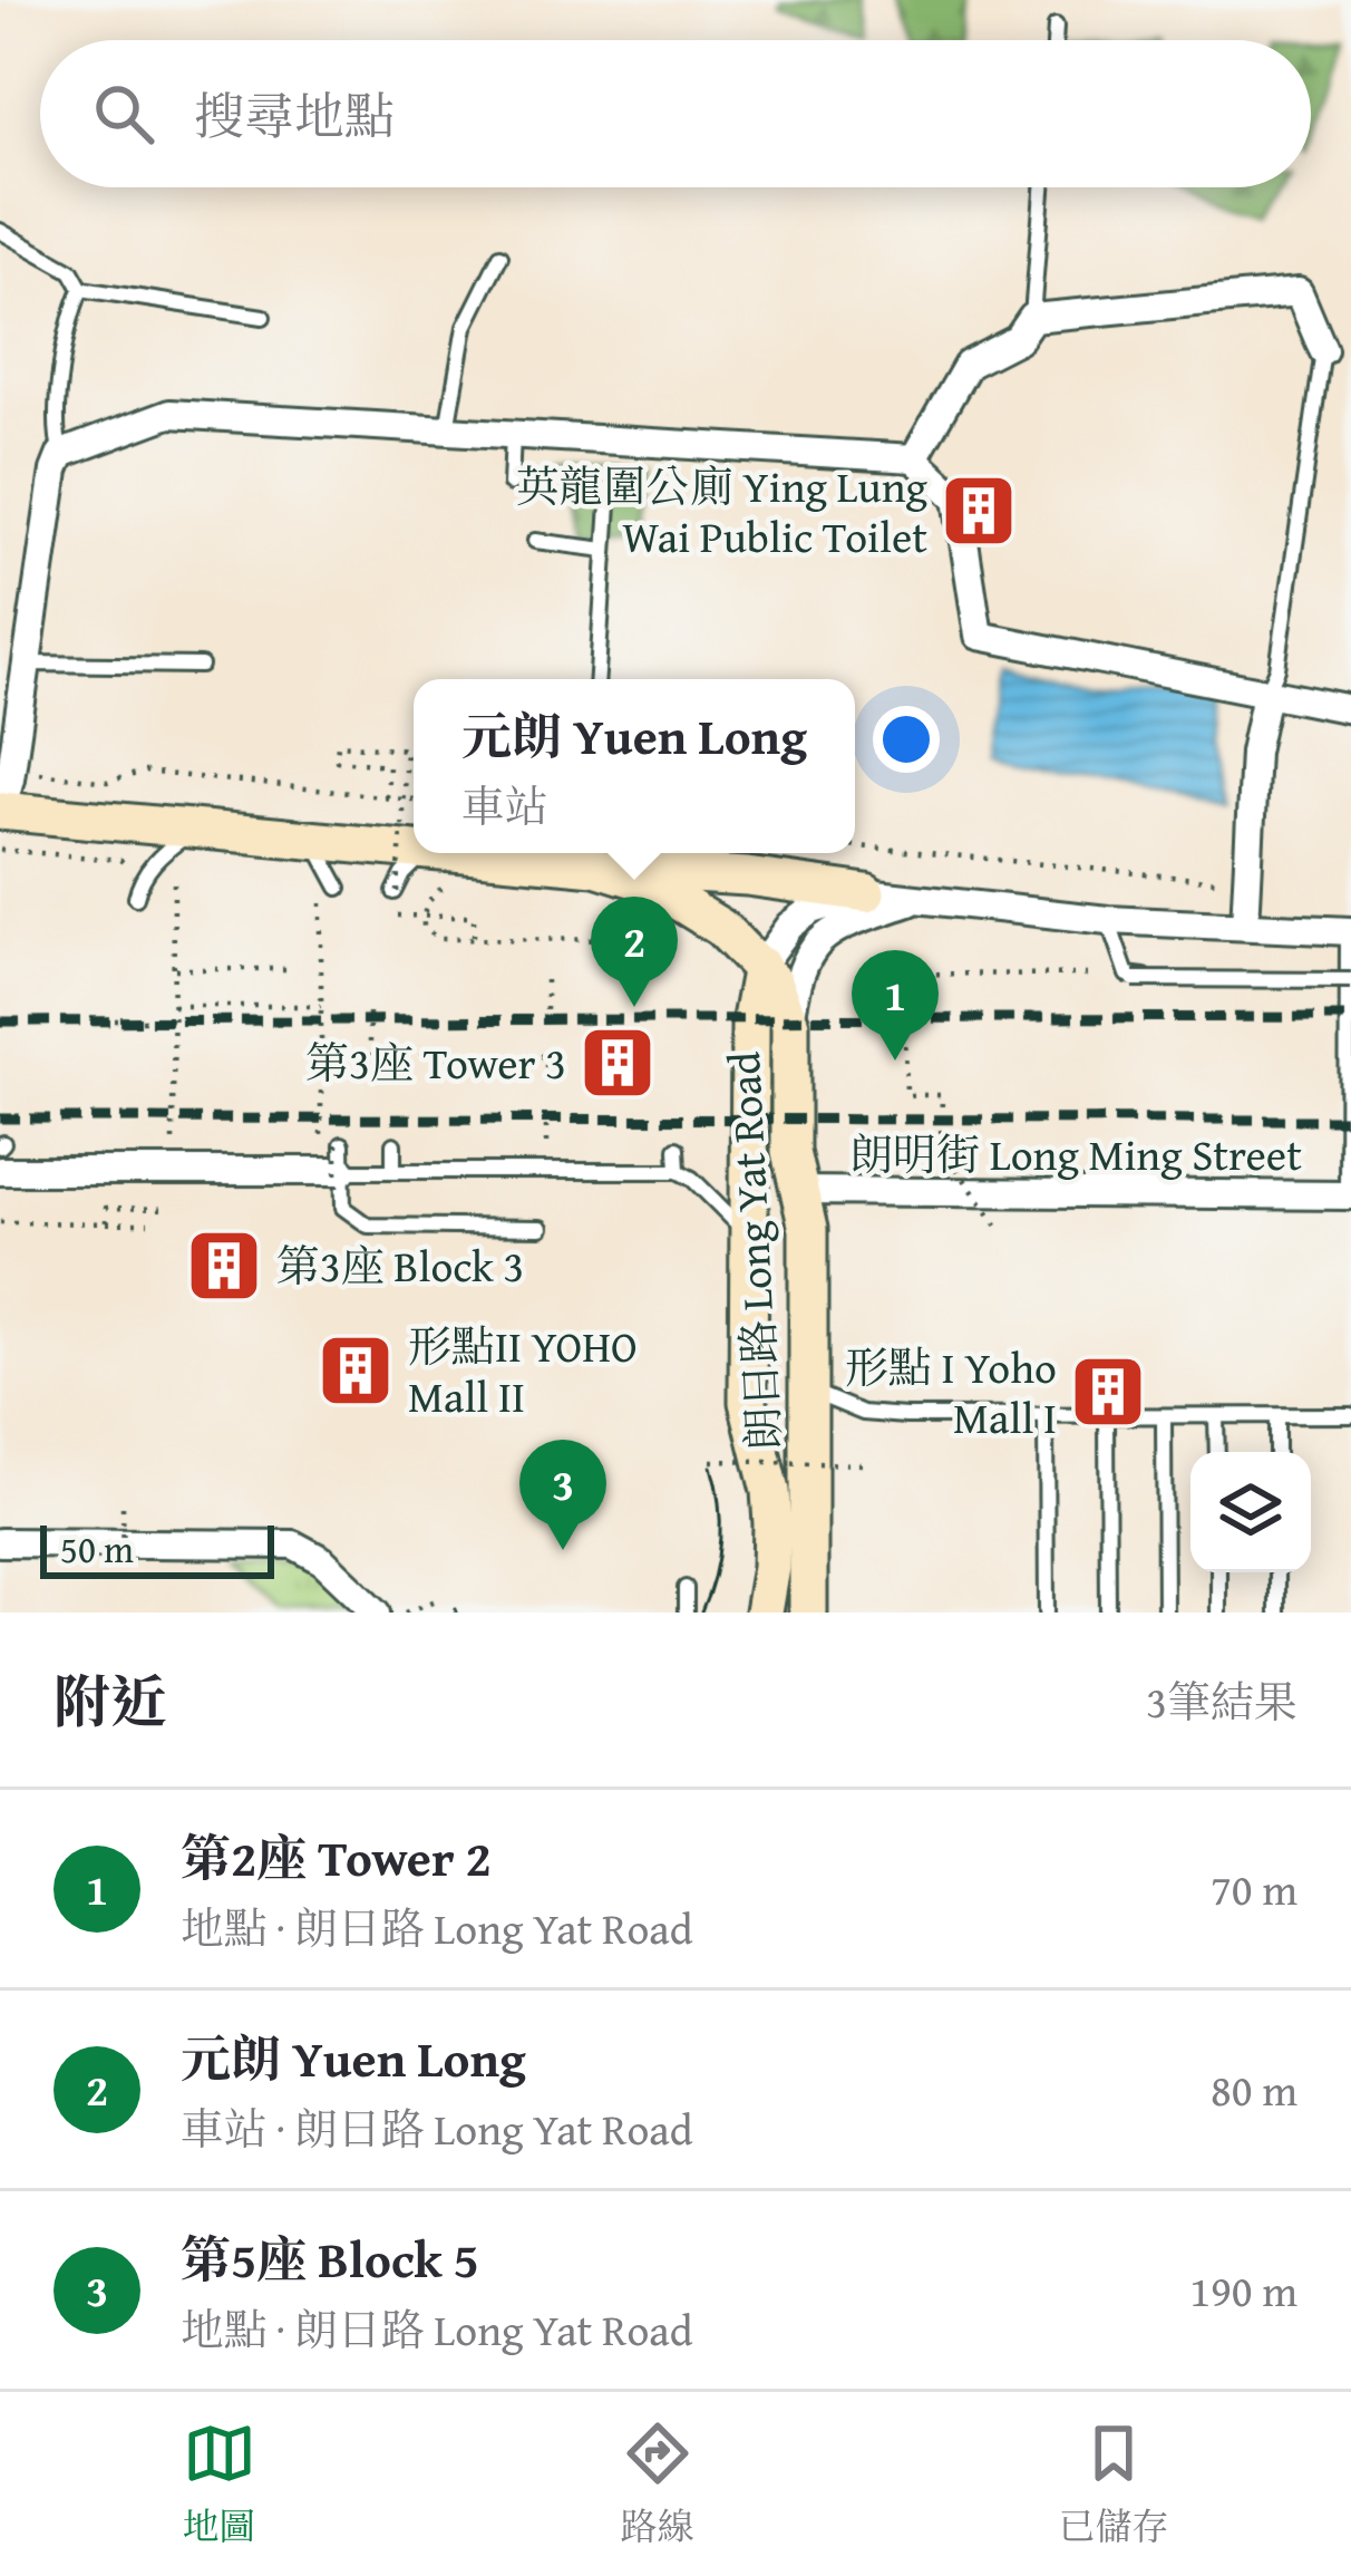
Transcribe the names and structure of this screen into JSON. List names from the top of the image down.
{
  "streets": {
    "main road": ["朗日路 Long Yat Road"],
    "street": ["朗明街 Long Ming Street"]
  },
  "crossings": [
    ["朗明街 Long Ming Street", "朗日路 Long Yat Road"]
  ],
  "places": {
    "building": [
      "英龍圍公廁 Ying Lung Wai Public Toilet",
      "第3座 Tower 3",
      "第3座 Block 3",
      "形點II YOHO Mall II",
      "形點 I Yoho Mall I"
    ]
  },
  "scale_bar": "50 m",
  "page": {
    "search": "搜尋地點",
    "popup": ["元朗 Yuen Long", "車站"],
    "pins": ["2", "1", "3"],
    "scale": "50 m",
    "heading": ["附近", "3筆結果"],
    "list": [
      {
        "mark": "1",
        "name": "第2座 Tower 2",
        "note": "地點 · 朗日路 Long Yat Road",
        "value": "70 m"
      },
      {
        "mark": "2",
        "name": "元朗 Yuen Long",
        "note": "車站 · 朗日路 Long Yat Road",
        "value": "80 m"
      },
      {
        "mark": "3",
        "name": "第5座 Block 5",
        "note": "地點 · 朗日路 Long Yat Road",
        "value": "190 m"
      }
    ],
    "nav": ["地圖", "路線", "已儲存"]
  }
}
